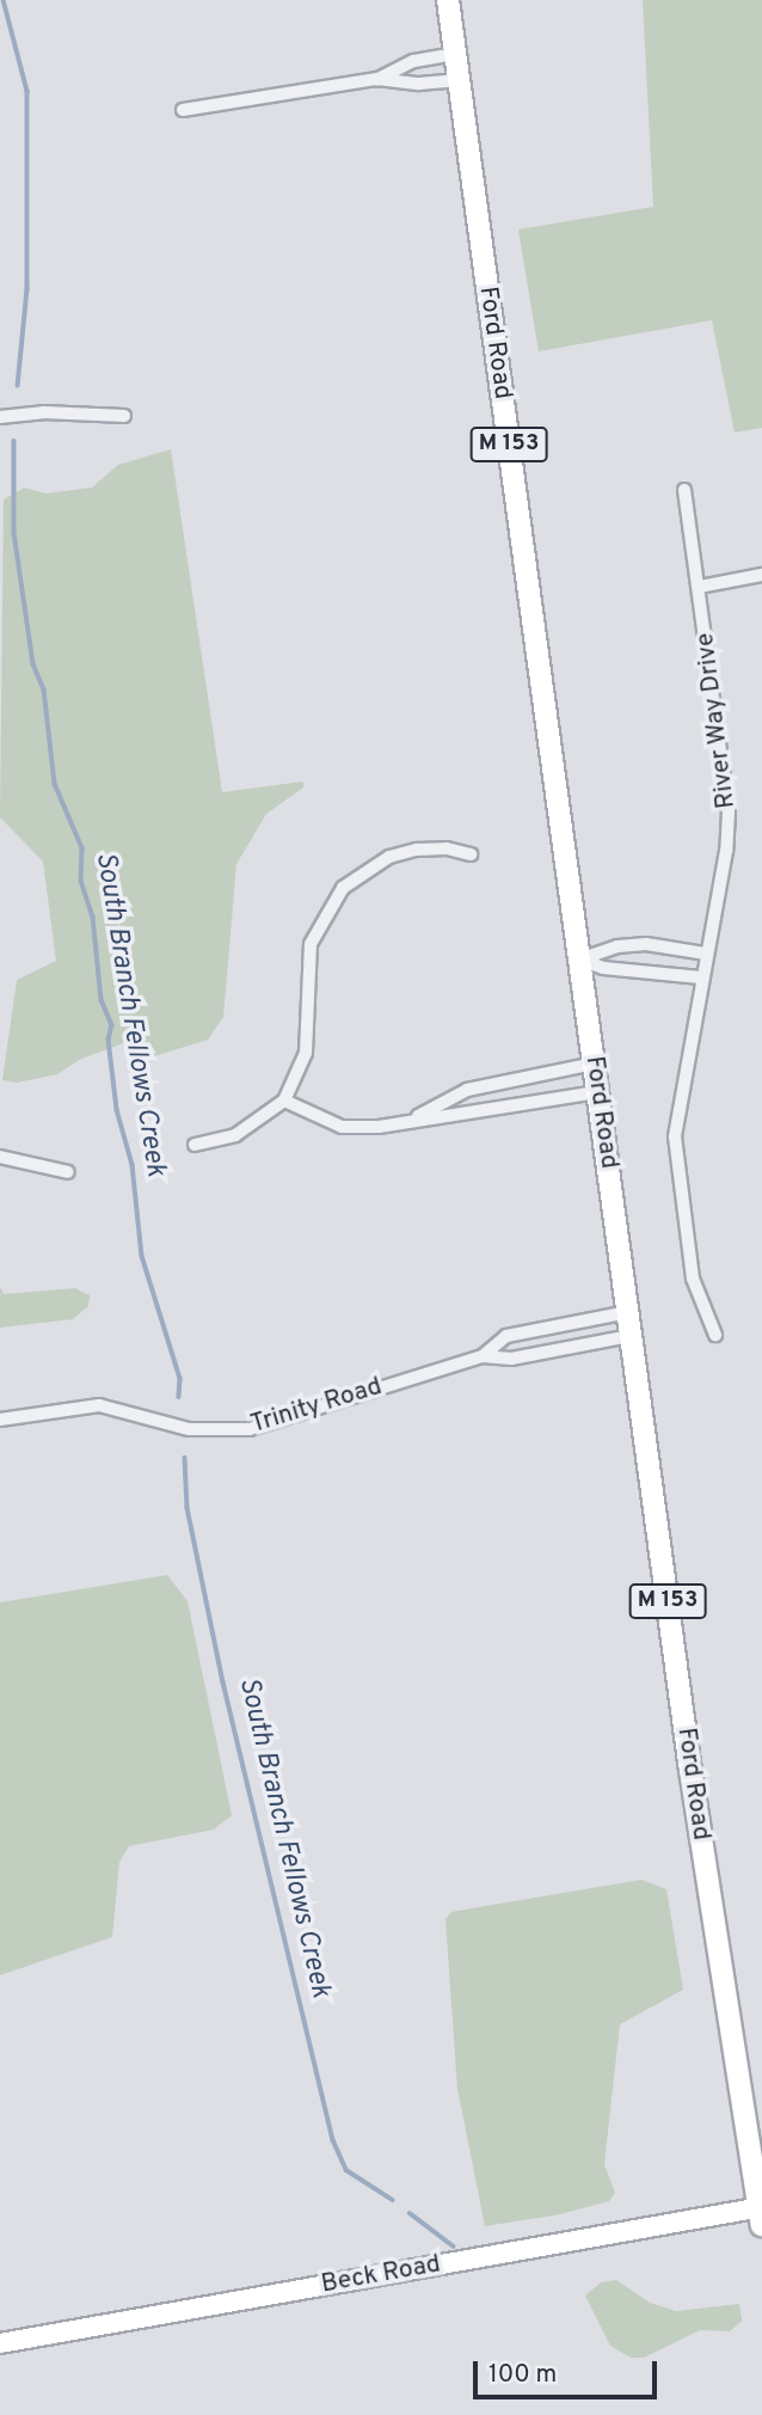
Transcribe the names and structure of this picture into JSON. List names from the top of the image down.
{
  "streets": {
    "main road": ["Ford Road", "M 153", "Beck Road"],
    "street": ["River Way Drive", "Trinity Road"]
  },
  "crossings": [
    ["Ford Road", "Trinity Road"],
    ["Ford Road", "Beck Road"]
  ],
  "water": ["South Branch Fellows Creek"],
  "scale_bar": "100 m"
}
